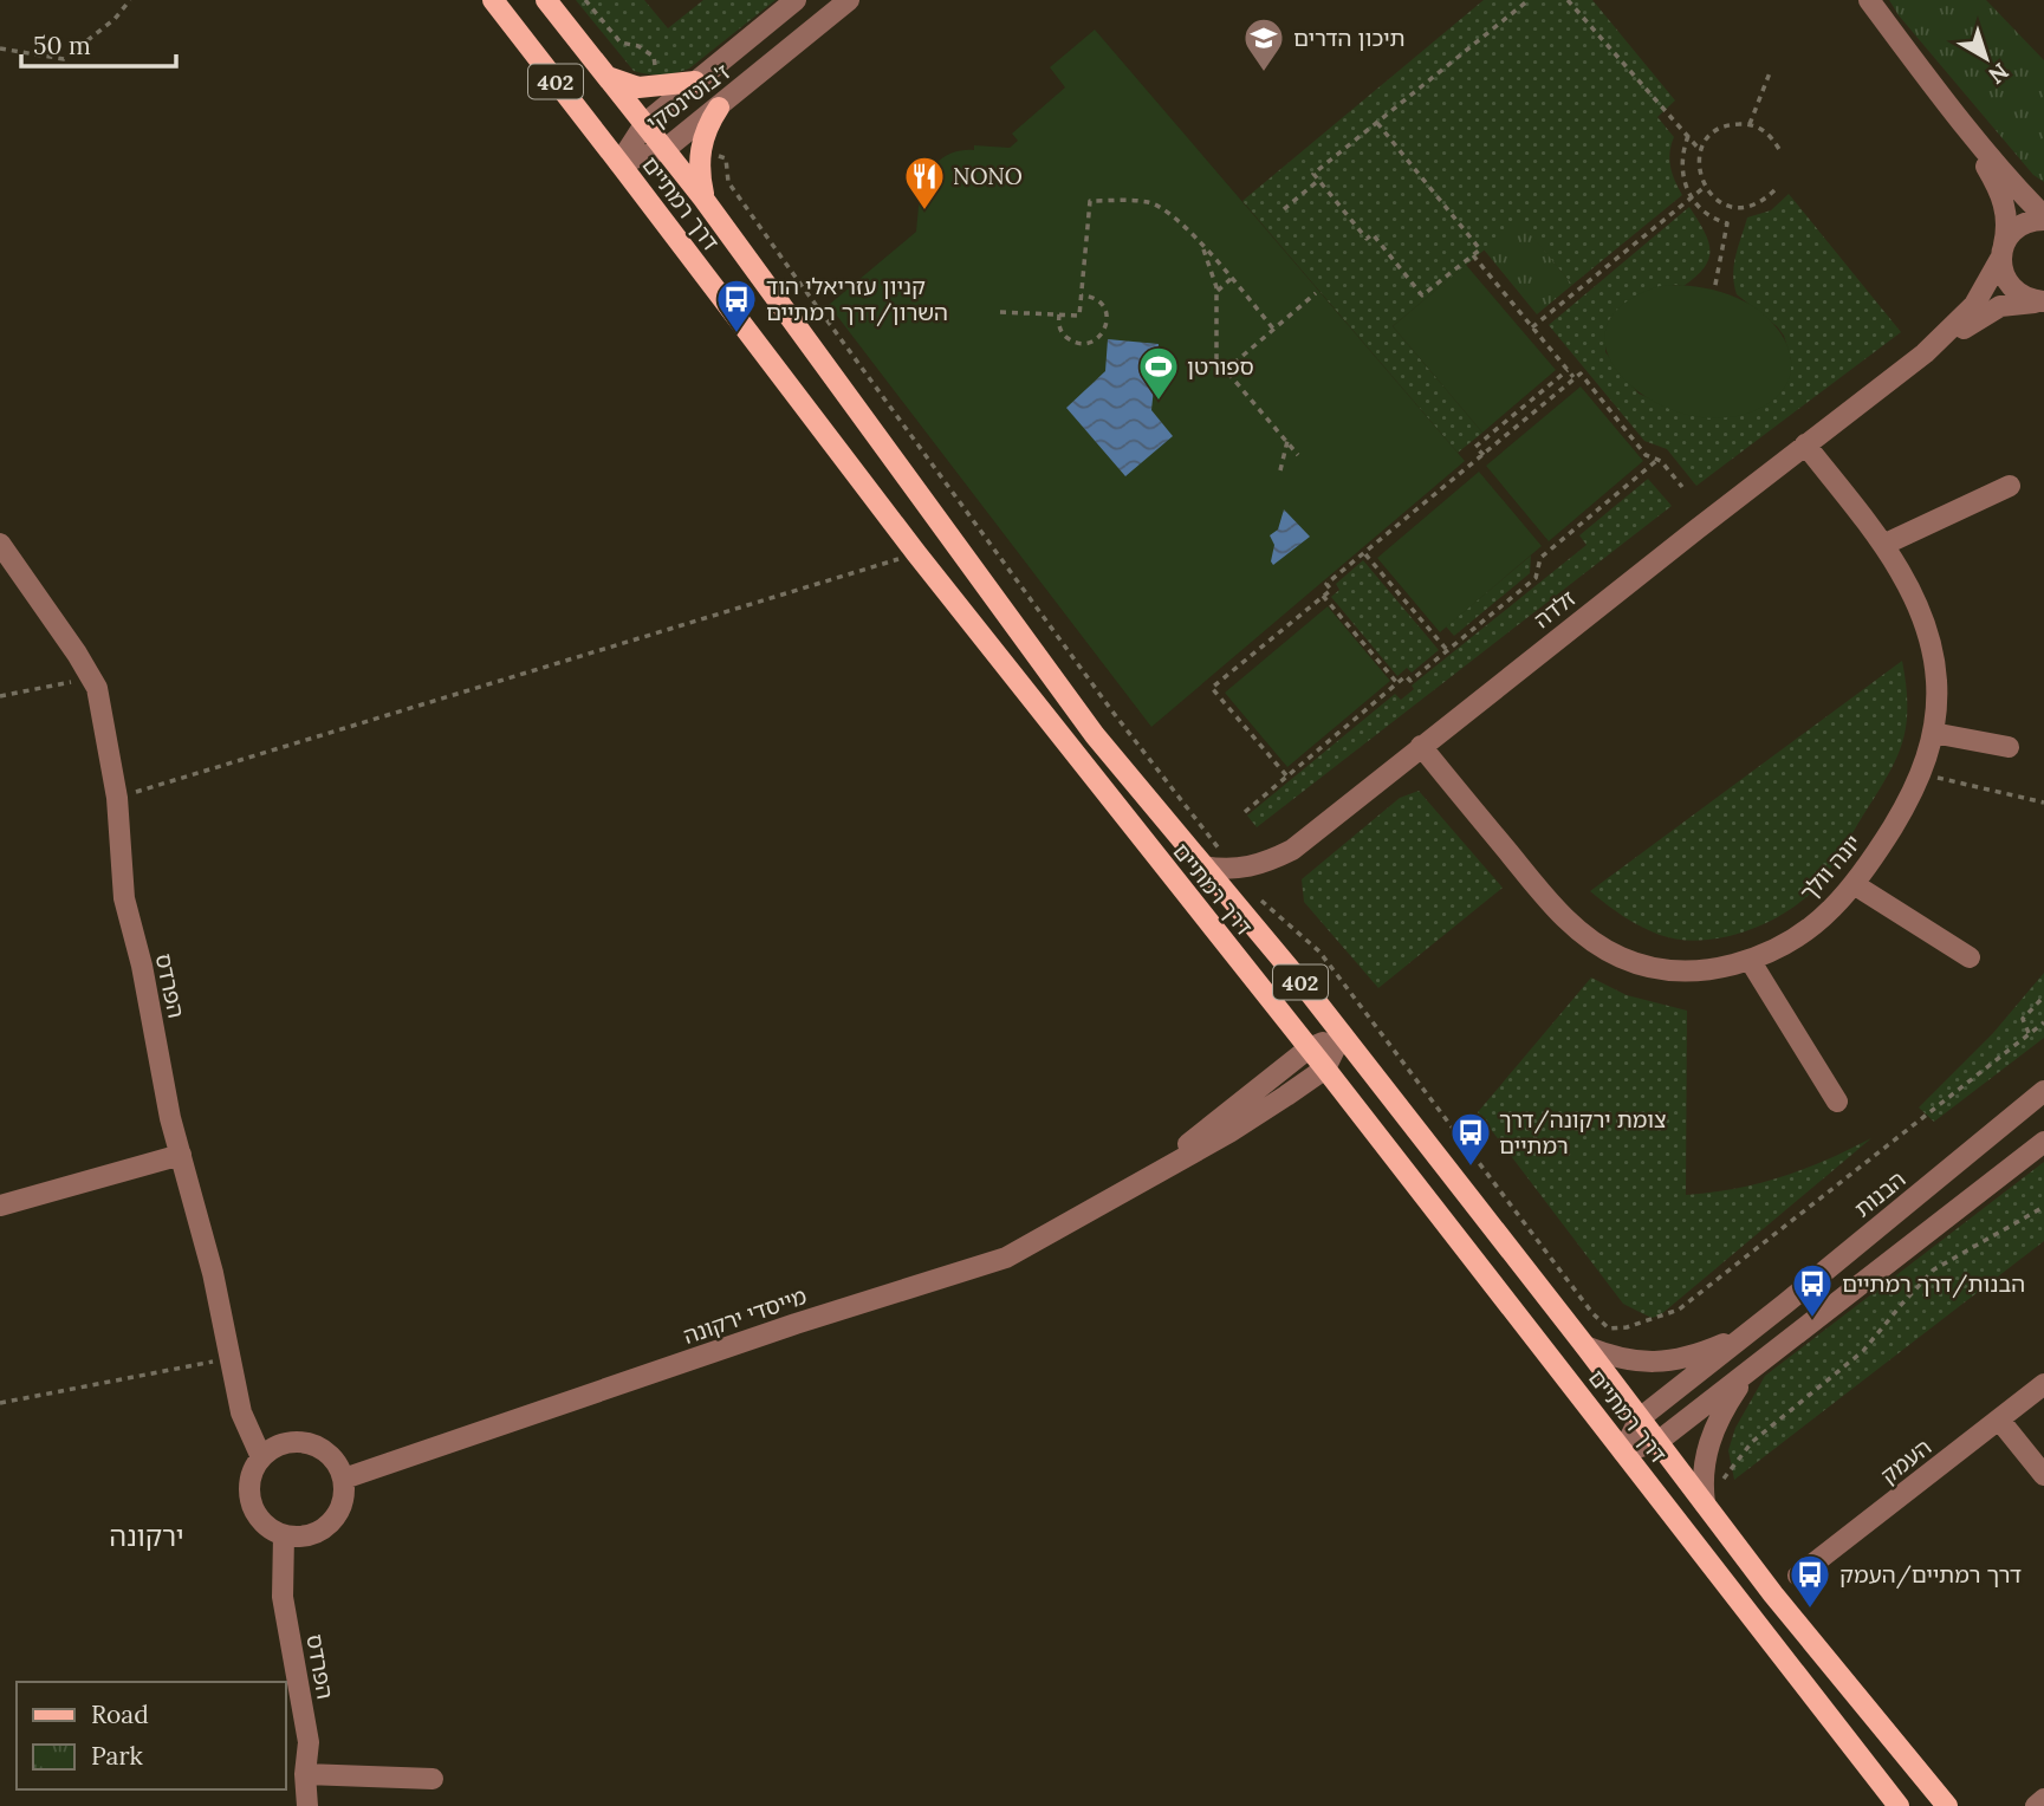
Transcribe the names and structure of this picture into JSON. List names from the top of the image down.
{
  "streets": {
    "main road": ["402", "דרך רמתיים"],
    "street": [
      "ז'בוטינסקי",
      "זלדה",
      "יונה וולך",
      "הפרדס",
      "הבנות",
      "מייסדי ירקונה",
      "העמק"
    ]
  },
  "crossings": [
    ["402", "ז'בוטינסקי"],
    ["402", "דרך רמתיים"],
    ["ז'בוטינסקי", "דרך רמתיים"],
    ["דרך רמתיים", "זלדה"],
    ["דרך רמתיים", "הבנות"],
    ["דרך רמתיים", "מייסדי ירקונה"],
    ["זלדה", "יונה וולך"],
    ["הפרדס", "מייסדי ירקונה"]
  ],
  "districts": ["ירקונה"],
  "places": {
    "school or university": ["תיכון הדרים"],
    "restaurant": ["NONO"],
    "bus stop": [
      "קניון עזריאלי הוד השרון/דרך רמתיים",
      "צומת ירקונה/דרך רמתיים",
      "הבנות/דרך רמתיים",
      "דרך רמתיים/העמק"
    ],
    "sports": ["ספורטן"]
  },
  "legend": ["Road", "Park"],
  "scale_bar": "50 m",
  "north": "bottom right"
}
